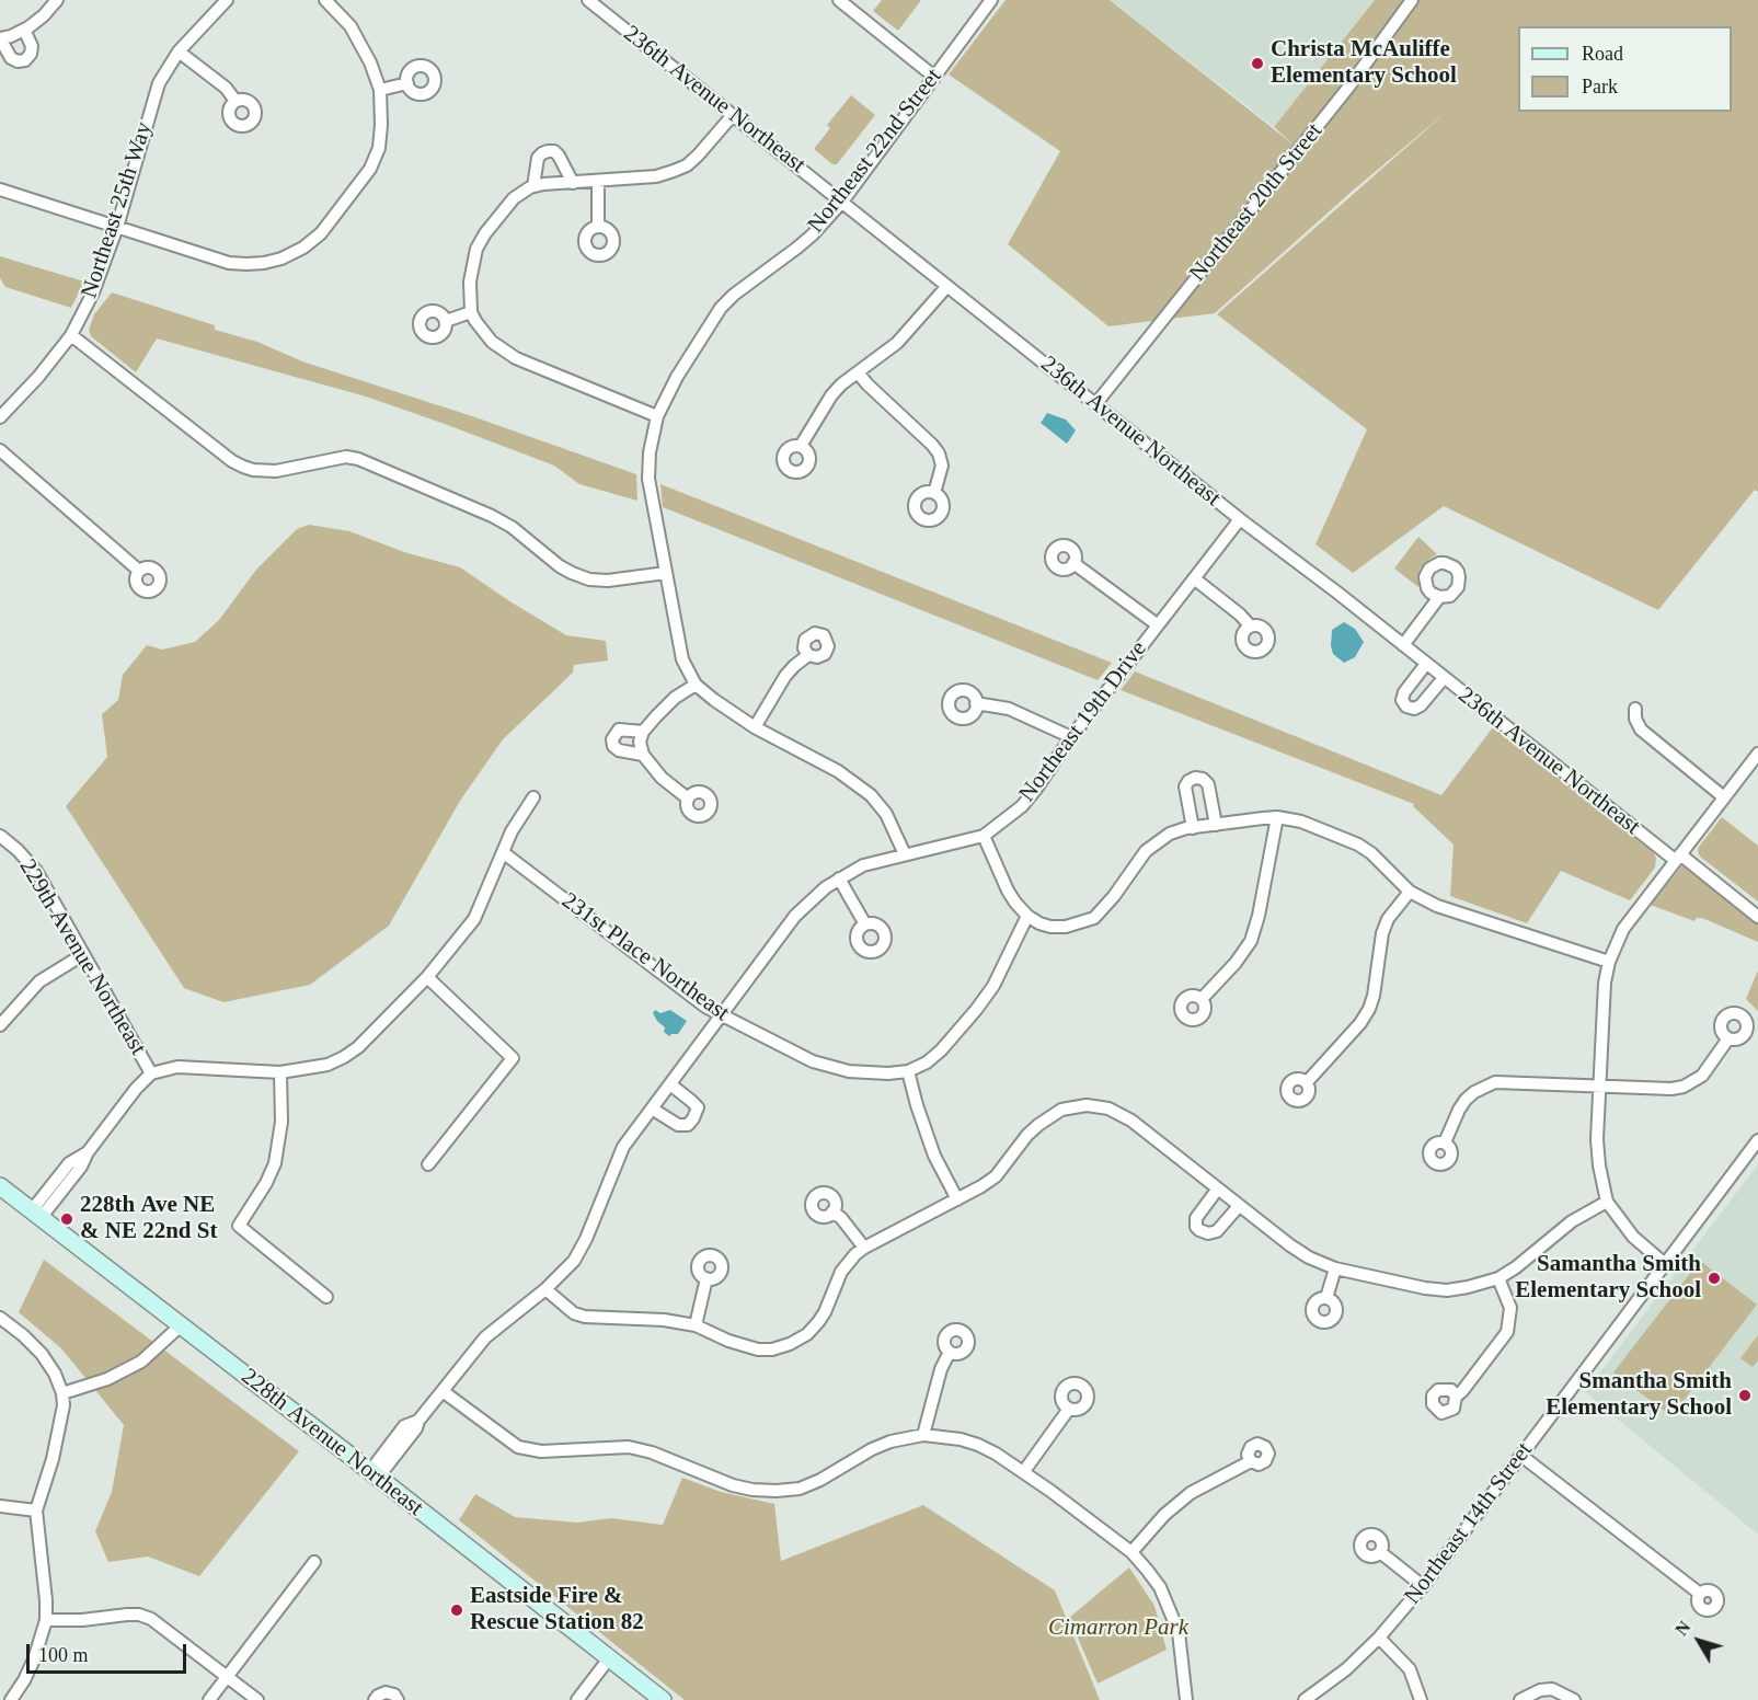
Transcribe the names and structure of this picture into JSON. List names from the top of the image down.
{
  "streets": {
    "main road": ["228th Avenue Northeast"],
    "street": [
      "236th Avenue Northeast",
      "Northeast 22nd Street",
      "Northeast 20th Street",
      "Northeast 25th Way",
      "Northeast 19th Drive",
      "229th Avenue Northeast",
      "231st Place Northeast",
      "Northeast 14th Street"
    ]
  },
  "crossings": [
    ["236th Avenue Northeast", "Northeast 22nd Street"],
    ["236th Avenue Northeast", "Northeast 20th Street"],
    ["236th Avenue Northeast", "Northeast 19th Drive"],
    ["Northeast 19th Drive", "231st Place Northeast"],
    ["Northeast 19th Drive", "228th Avenue Northeast"],
    ["229th Avenue Northeast", "231st Place Northeast"]
  ],
  "parks": ["Cimarron Park"],
  "places": [
    "Christa McAuliffe Elementary School",
    "228th Ave NE & NE 22nd St",
    "Samantha Smith Elementary School",
    "Smantha Smith Elementary School",
    "Eastside Fire & Rescue Station 82"
  ],
  "legend": ["Road", "Park"],
  "scale_bar": "100 m",
  "north": "top left"
}
